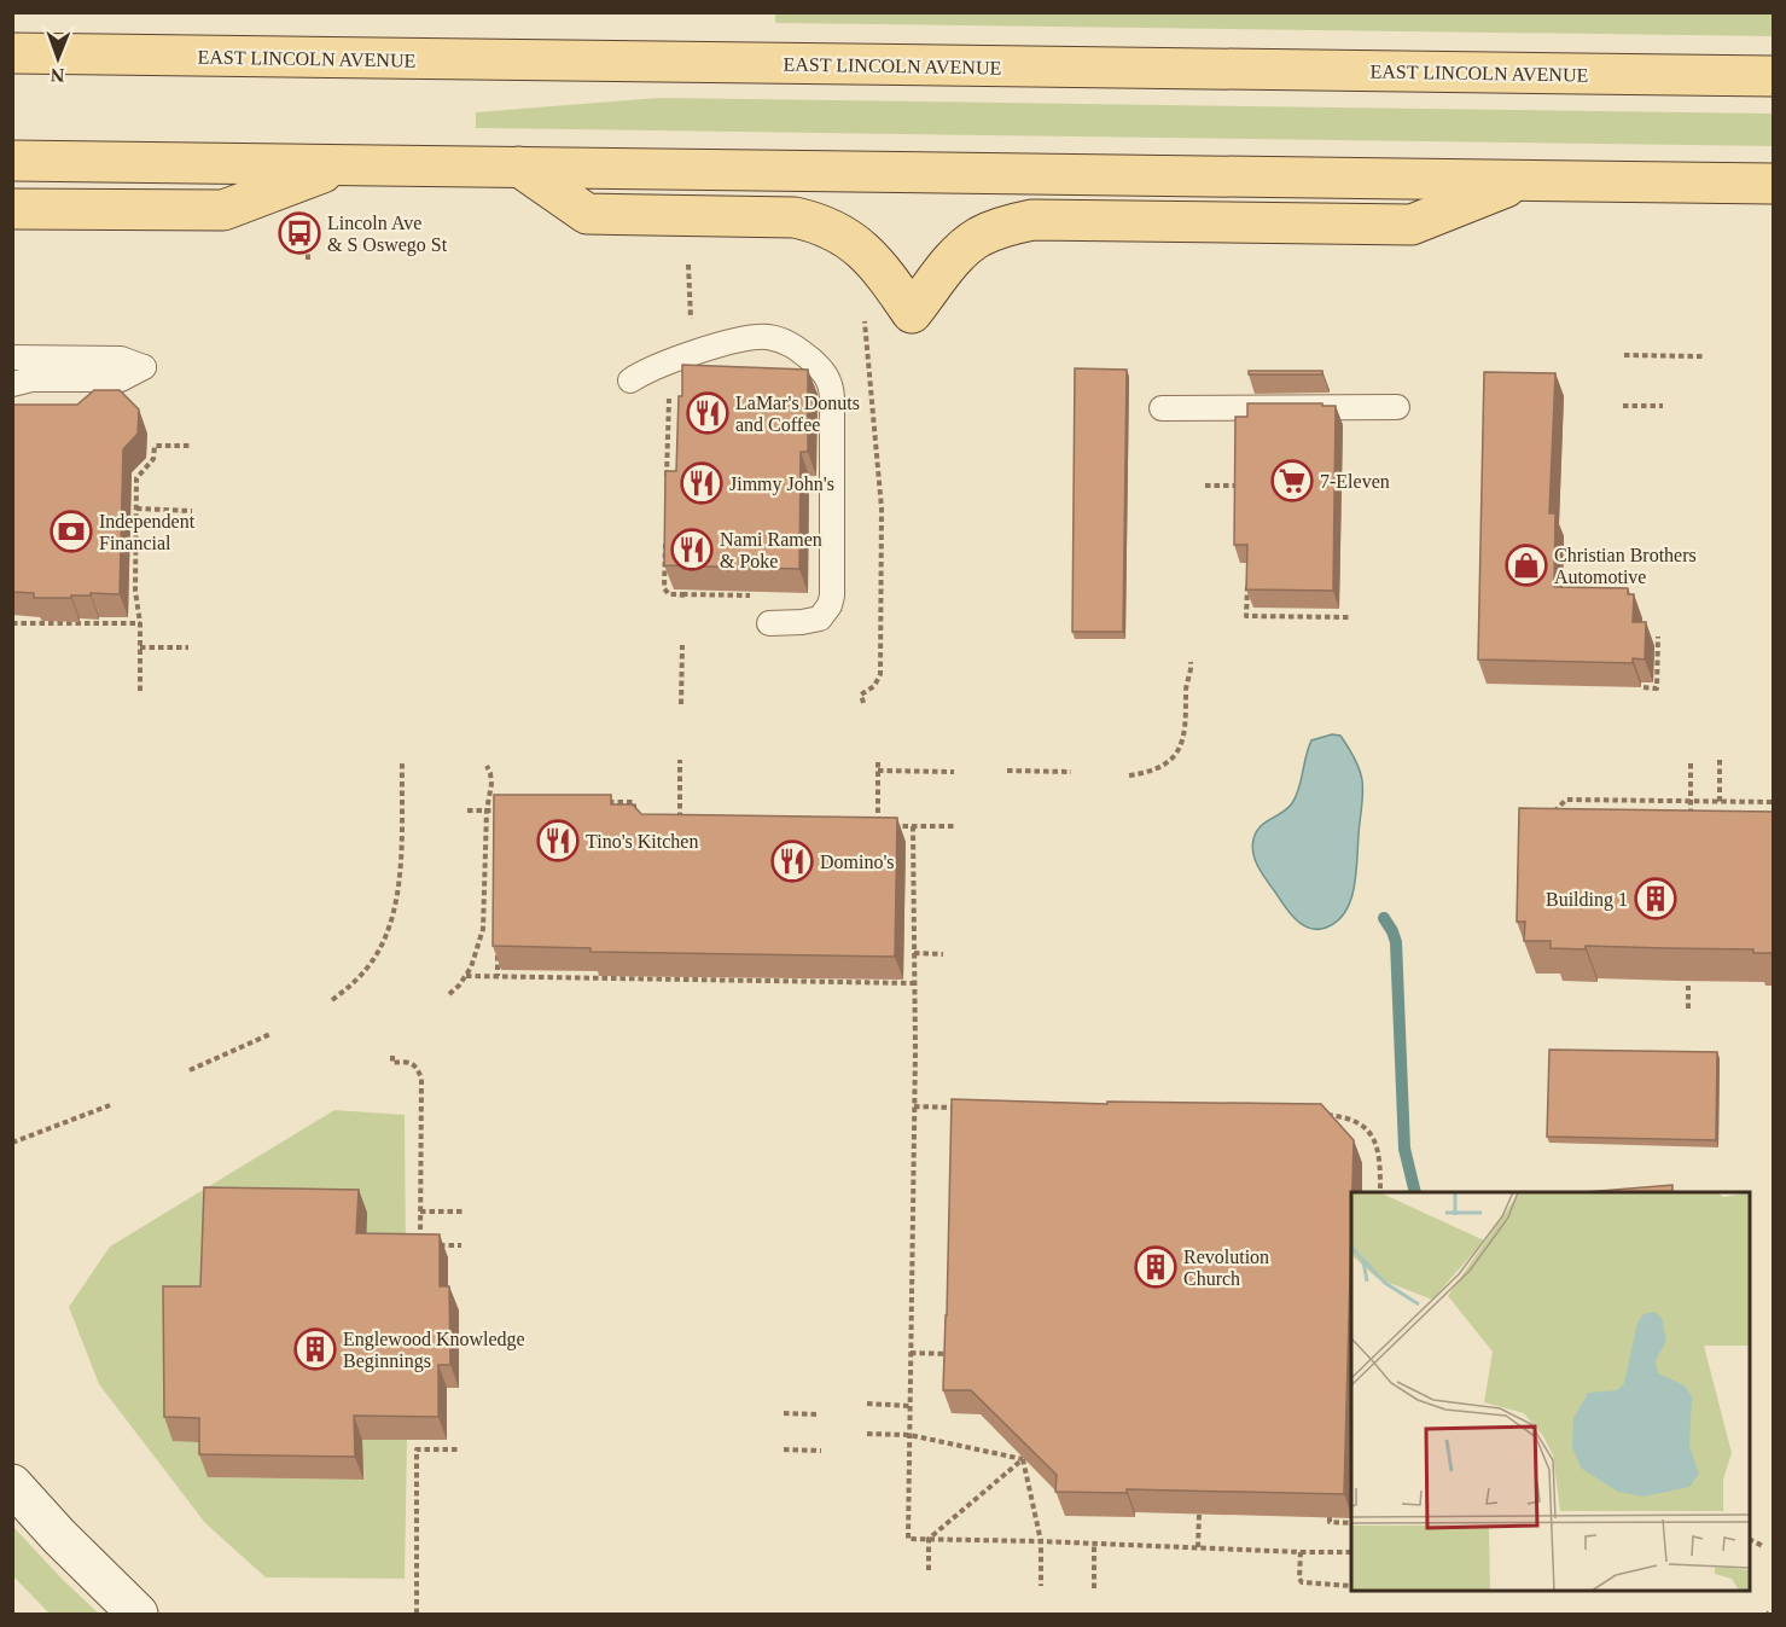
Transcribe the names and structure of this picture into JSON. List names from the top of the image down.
{
  "streets": {
    "main road": ["EAST LINCOLN AVENUE"]
  },
  "places": {
    "bus stop": ["Lincoln Ave & S Oswego St"],
    "restaurant": [
      "LaMar's Donuts and Coffee",
      "Jimmy John's",
      "Nami Ramen & Poke",
      "Tino's Kitchen",
      "Domino's"
    ],
    "supermarket": ["7-Eleven"],
    "bank": ["Independent Financial"],
    "shop": ["Christian Brothers Automotive"],
    "building": ["Building 1", "Revolution Church", "Englewood Knowledge Beginnings"]
  },
  "north": "bottom"
}
